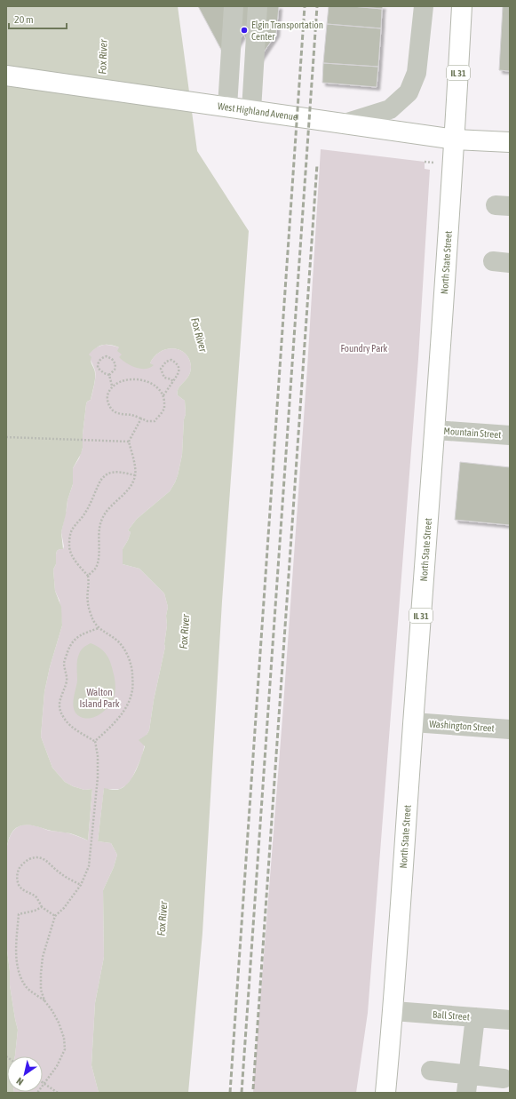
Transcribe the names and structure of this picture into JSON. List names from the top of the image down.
{
  "streets": {
    "main road": ["IL 31", "West Highland Avenue", "North State Street"],
    "street": ["Mountain Street", "Washington Street", "Ball Street"]
  },
  "crossings": [
    ["West Highland Avenue", "North State Street"],
    ["North State Street", "Mountain Street"],
    ["North State Street", "Washington Street"],
    ["North State Street", "Ball Street"]
  ],
  "water": ["Fox River"],
  "parks": ["Foundry Park", "Walton Island Park"],
  "places": ["Elgin Transportation Center"],
  "scale_bar": "20 m",
  "north": "bottom left"
}
